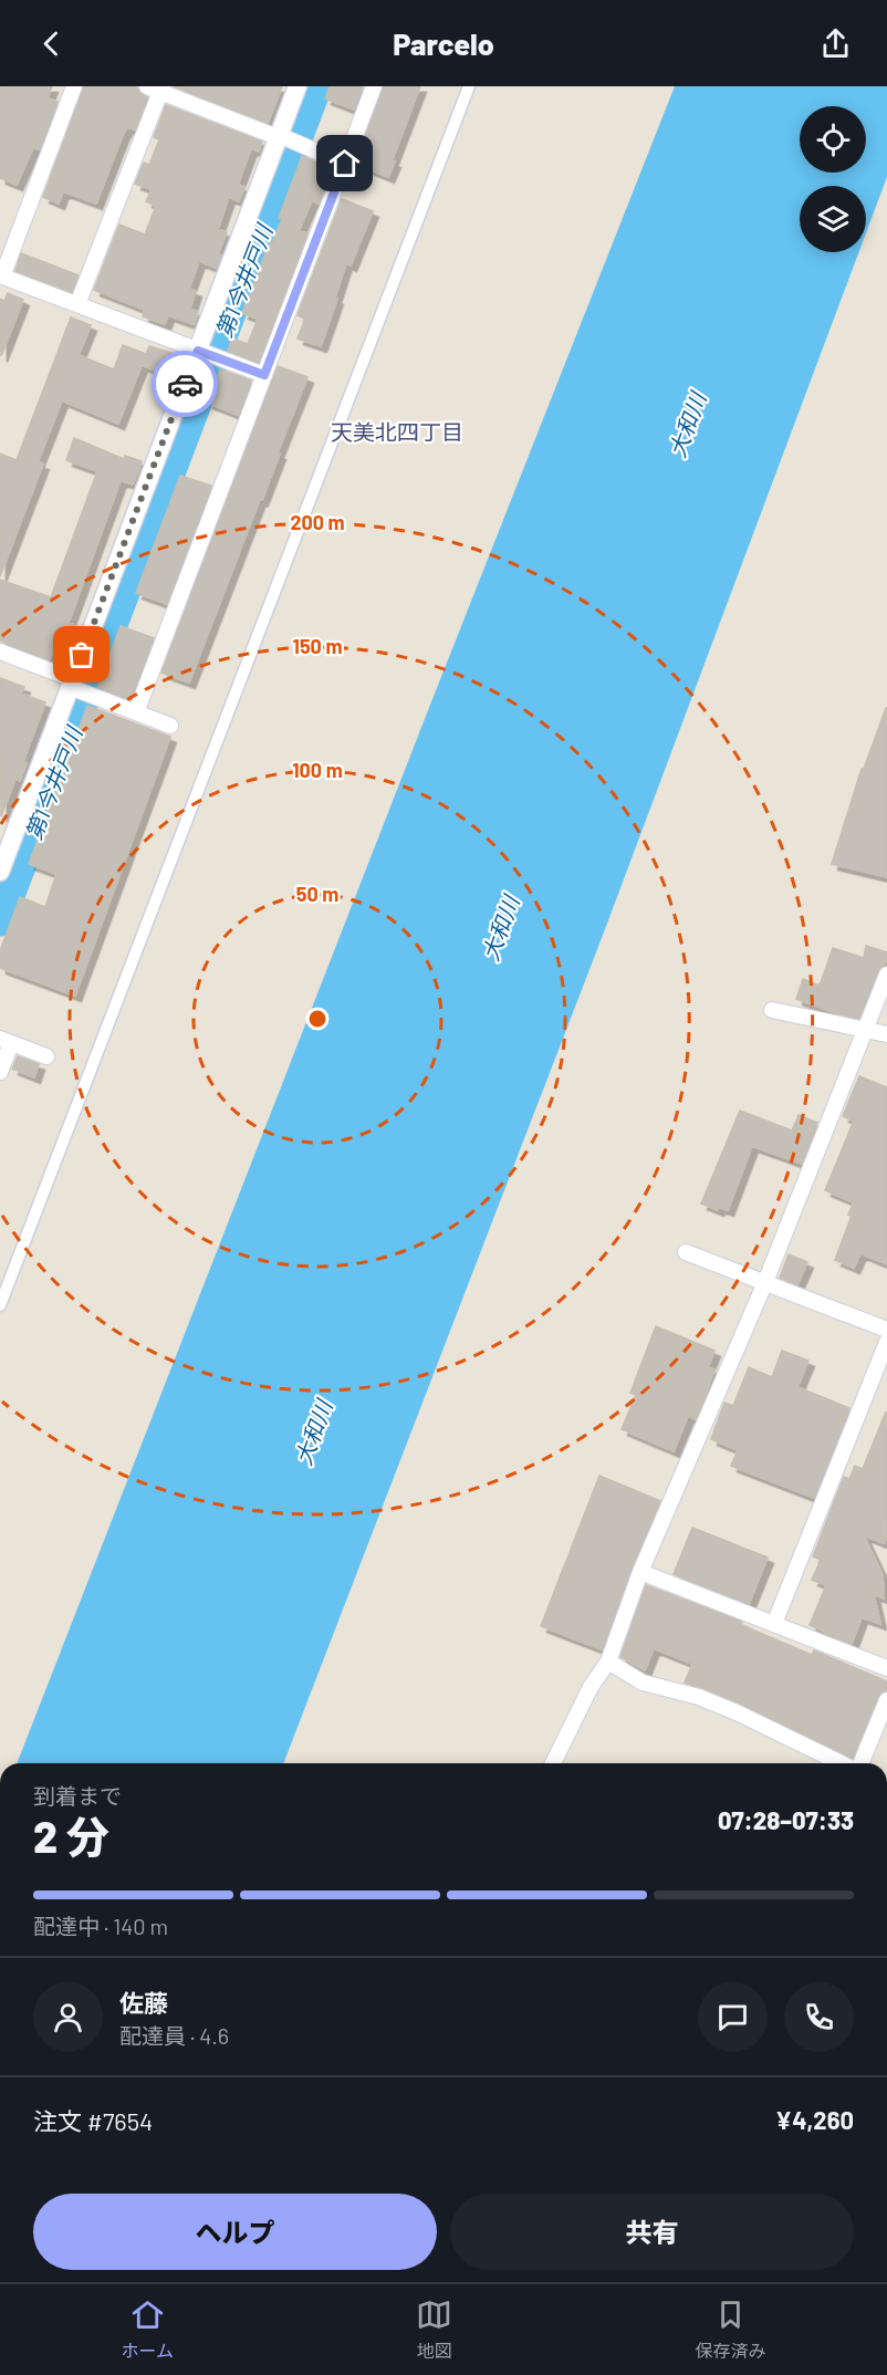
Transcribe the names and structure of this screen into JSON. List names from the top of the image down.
{
  "districts": ["天美北四丁目"],
  "water": ["第1今井戸川", "大和川"],
  "page": {
    "header": "Parcelo",
    "heading": ["2 分", "到着まで", "07:28–07:33"],
    "panel": [
      "佐藤",
      "配達員 · 4.6",
      "注文 #7654",
      "¥4,260"
    ],
    "bar": "配達中 · 140 m",
    "buttons": ["ヘルプ", "共有"],
    "tabs": ["ホーム", "地図", "保存済み"]
  },
  "rings": [
    "200 m",
    "150 m",
    "100 m",
    "50 m"
  ]
}
